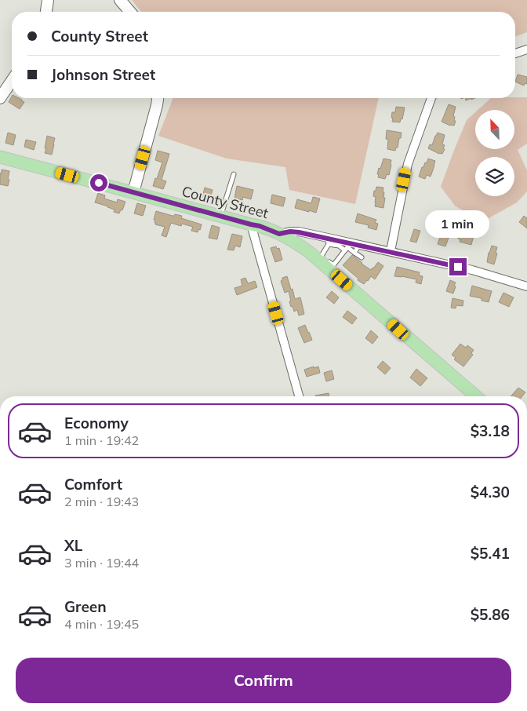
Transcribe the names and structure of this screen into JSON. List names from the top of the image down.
{
  "streets": {
    "main road": ["County Street"]
  },
  "north": "top left",
  "page": {
    "banner": ["County Street", "Johnson Street"],
    "bubble": "1 min",
    "list": [
      {
        "name": "Economy",
        "note": "1 min · 19:42",
        "value": "$3.18"
      },
      {
        "name": "Comfort",
        "note": "2 min · 19:43",
        "value": "$4.30"
      },
      {
        "name": "XL",
        "note": "3 min · 19:44",
        "value": "$5.41"
      },
      {
        "name": "Green",
        "note": "4 min · 19:45",
        "value": "$5.86"
      }
    ],
    "buttons": "Confirm"
  }
}
